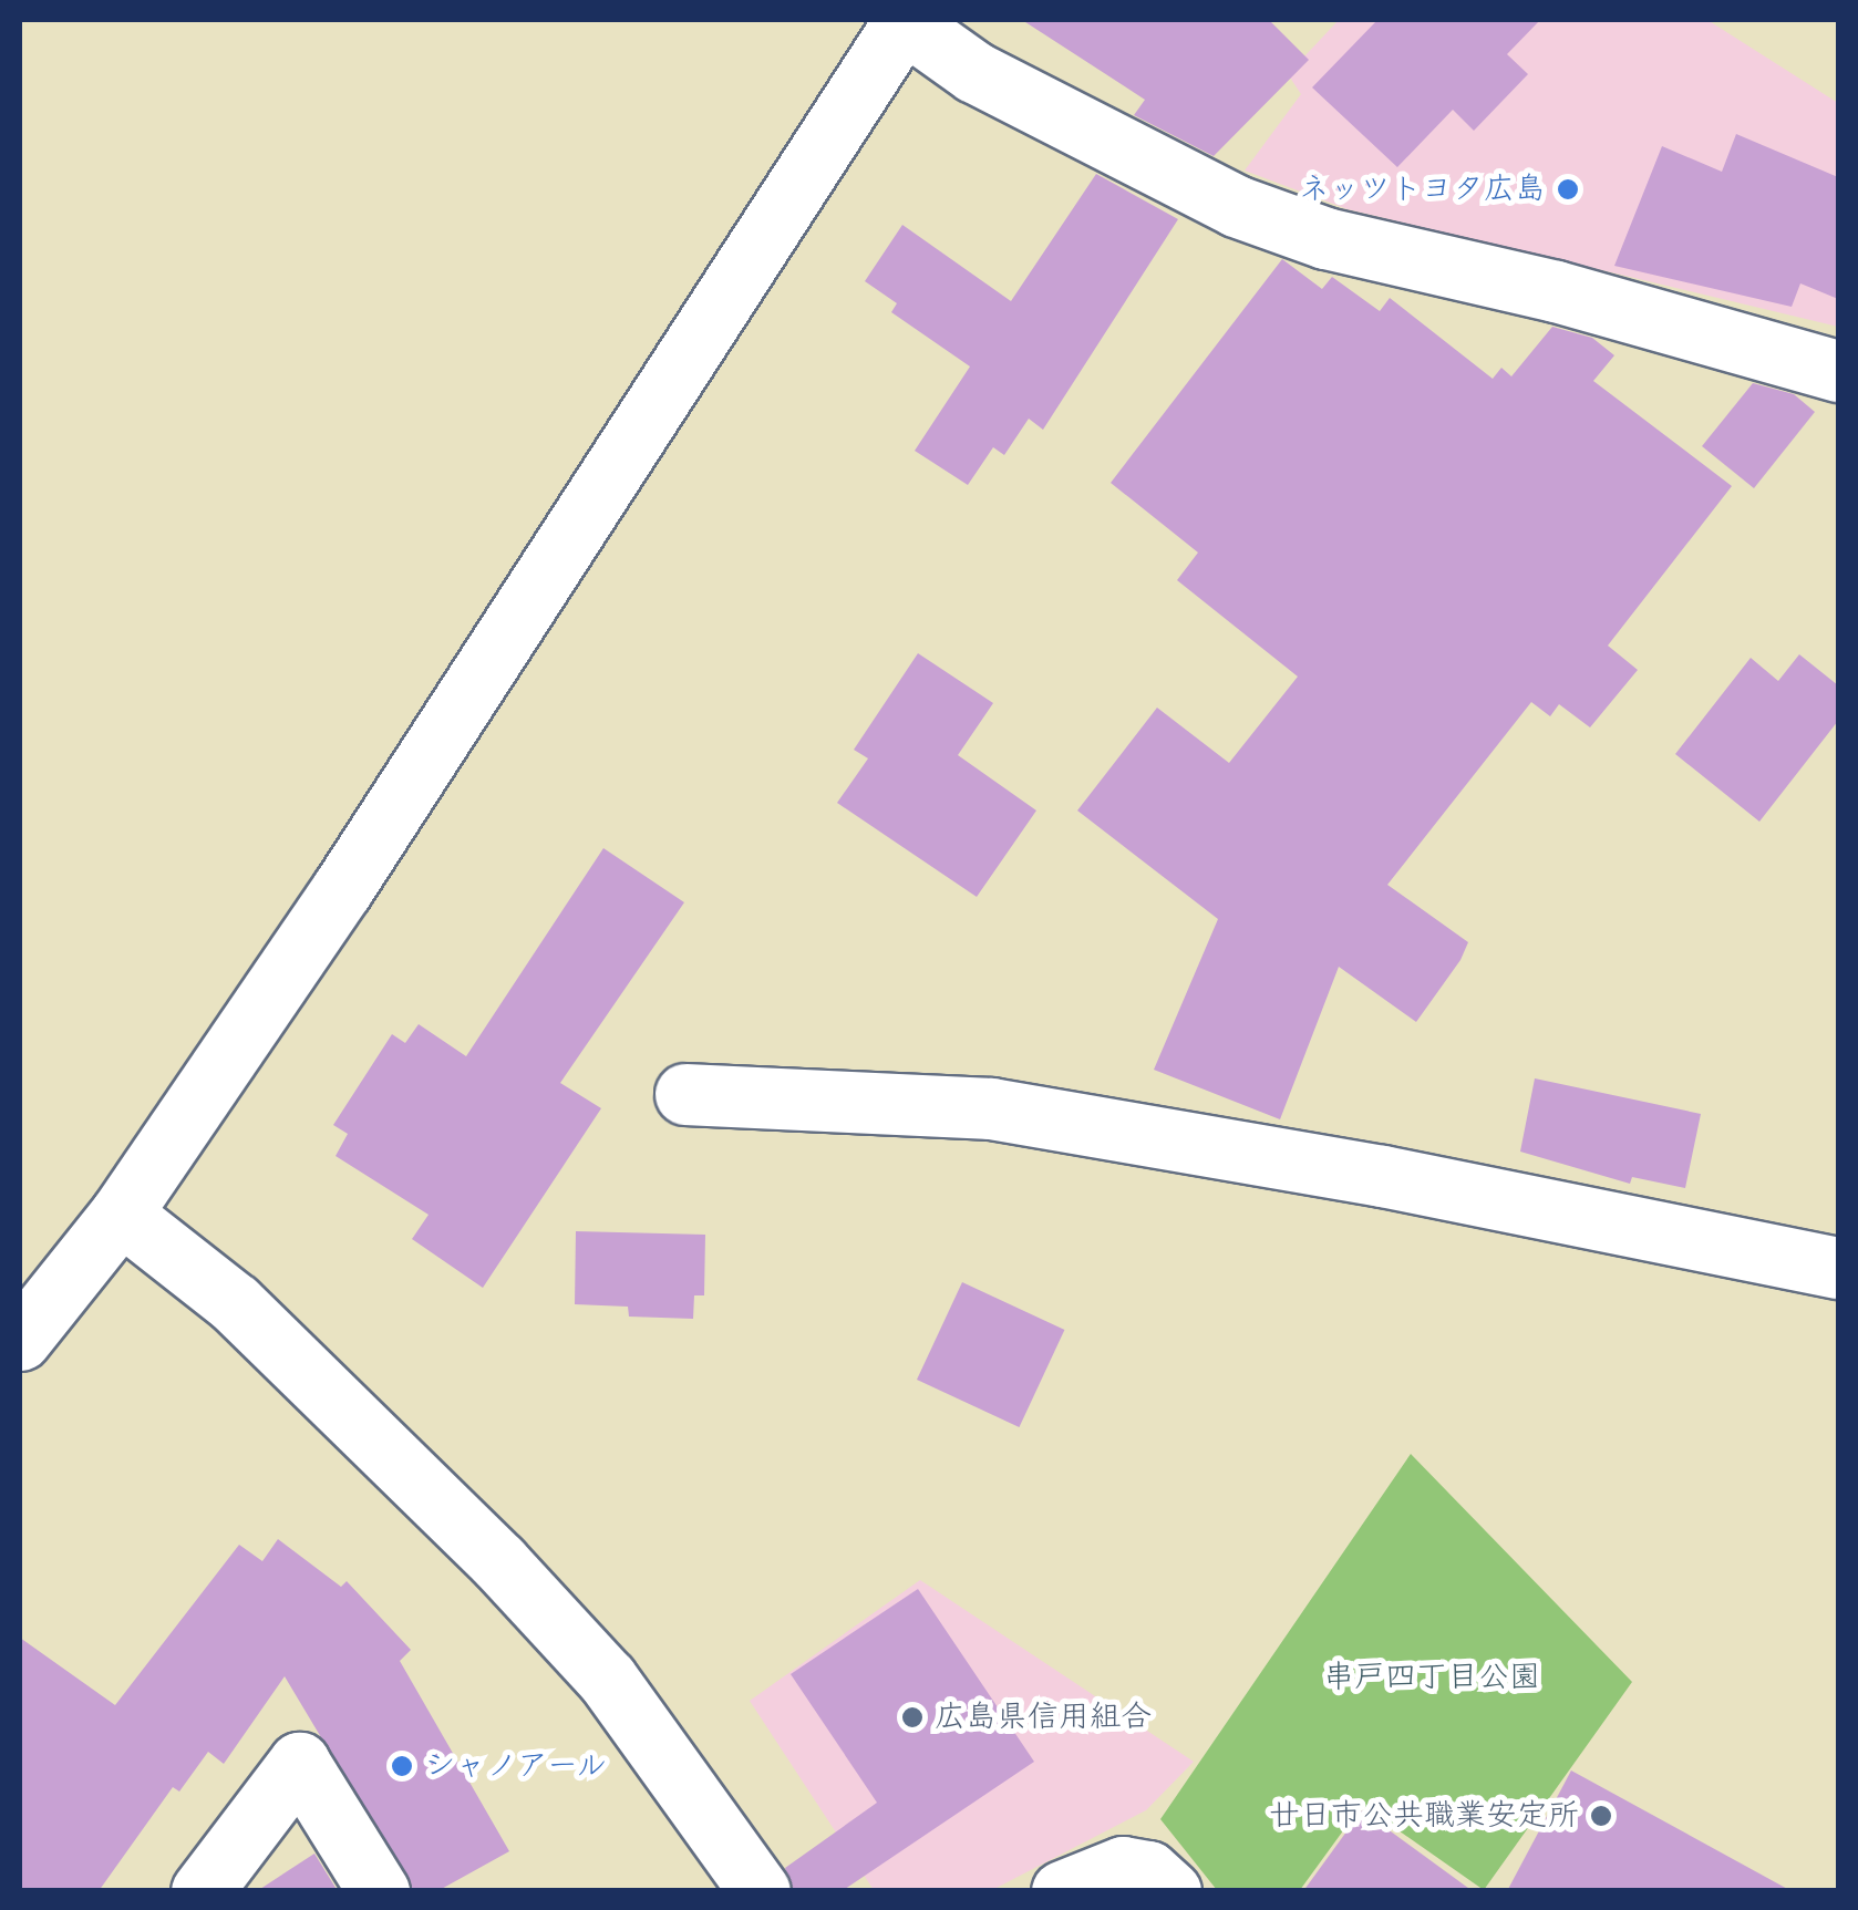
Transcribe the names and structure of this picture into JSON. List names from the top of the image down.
{
  "parks": ["串戸四丁目公園"],
  "places": [
    "ネッツトヨタ広島",
    "広島県信用組合",
    "シャノアール",
    "廿日市公共職業安定所"
  ]
}
